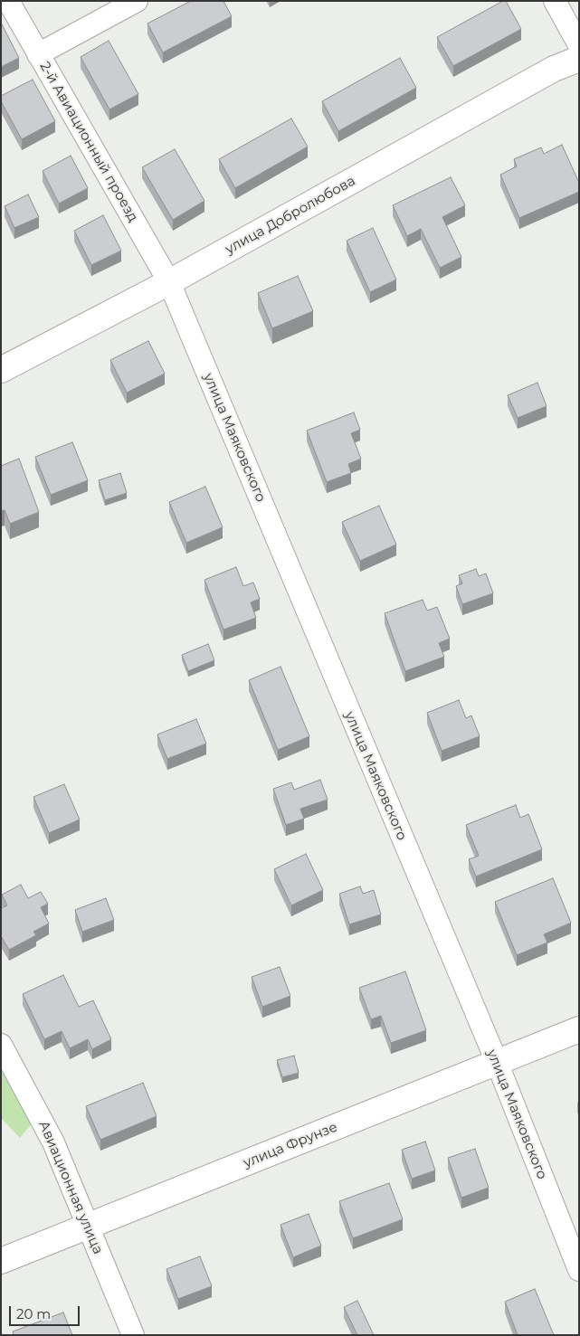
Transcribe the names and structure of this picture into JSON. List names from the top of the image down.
{
  "streets": {
    "street": [
      "2-й Авиационный проезд",
      "улица Добролюбова",
      "улица Маяковского",
      "улица Фрунзе",
      "Авиационная улица"
    ]
  },
  "crossings": [
    ["2-й Авиационный проезд", "улица Добролюбова"],
    ["2-й Авиационный проезд", "улица Маяковского"],
    ["улица Добролюбова", "улица Маяковского"],
    ["улица Маяковского", "улица Фрунзе"],
    ["улица Фрунзе", "Авиационная улица"]
  ],
  "scale_bar": "20 m"
}
